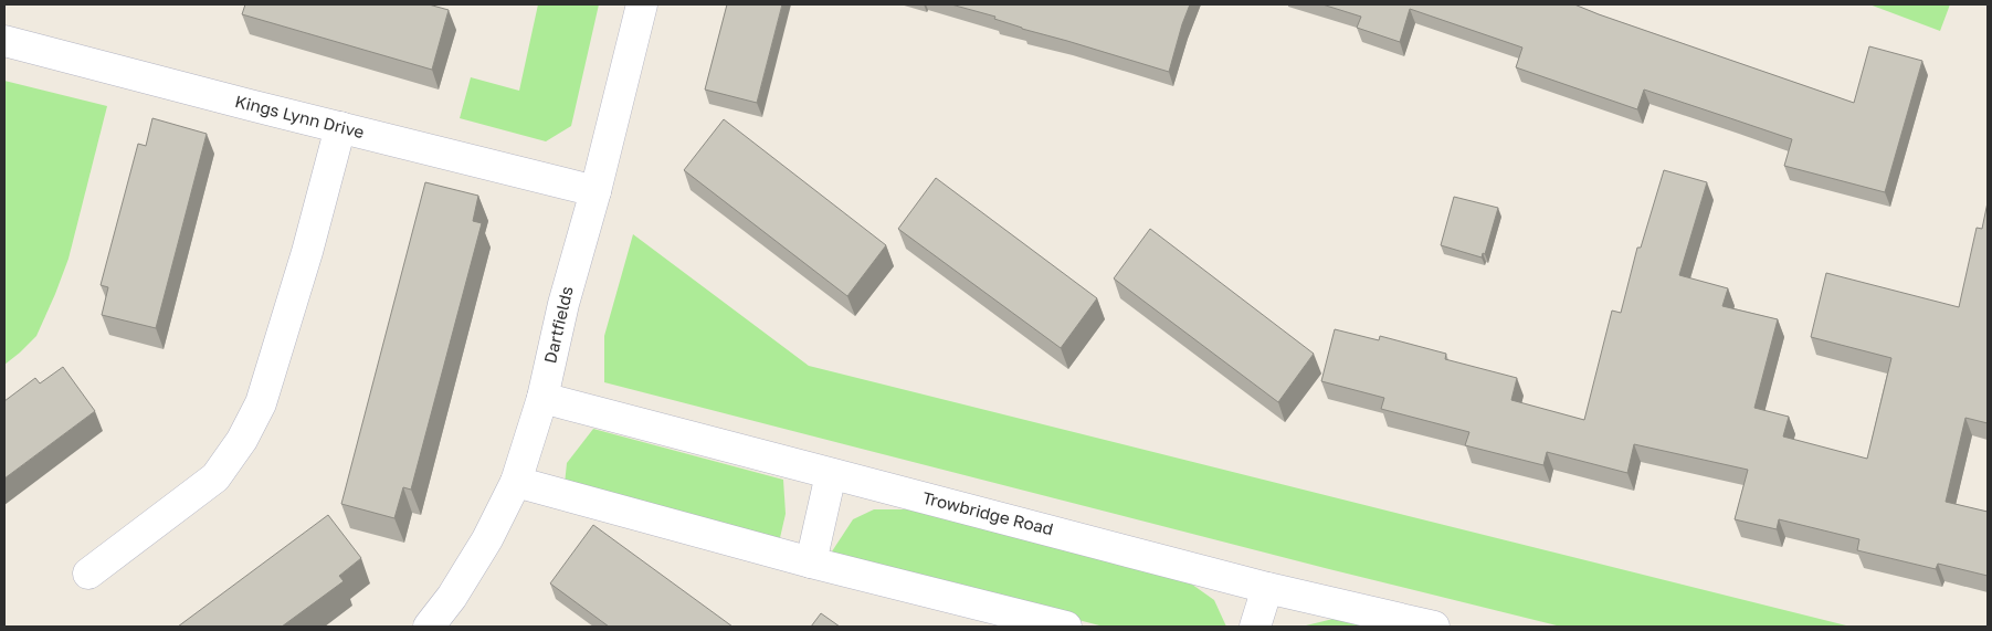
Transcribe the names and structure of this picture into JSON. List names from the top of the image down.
{
  "streets": {
    "street": ["Kings Lynn Drive", "Dartfields", "Trowbridge Road"]
  },
  "crossings": [
    ["Kings Lynn Drive", "Dartfields"],
    ["Dartfields", "Trowbridge Road"]
  ]
}
